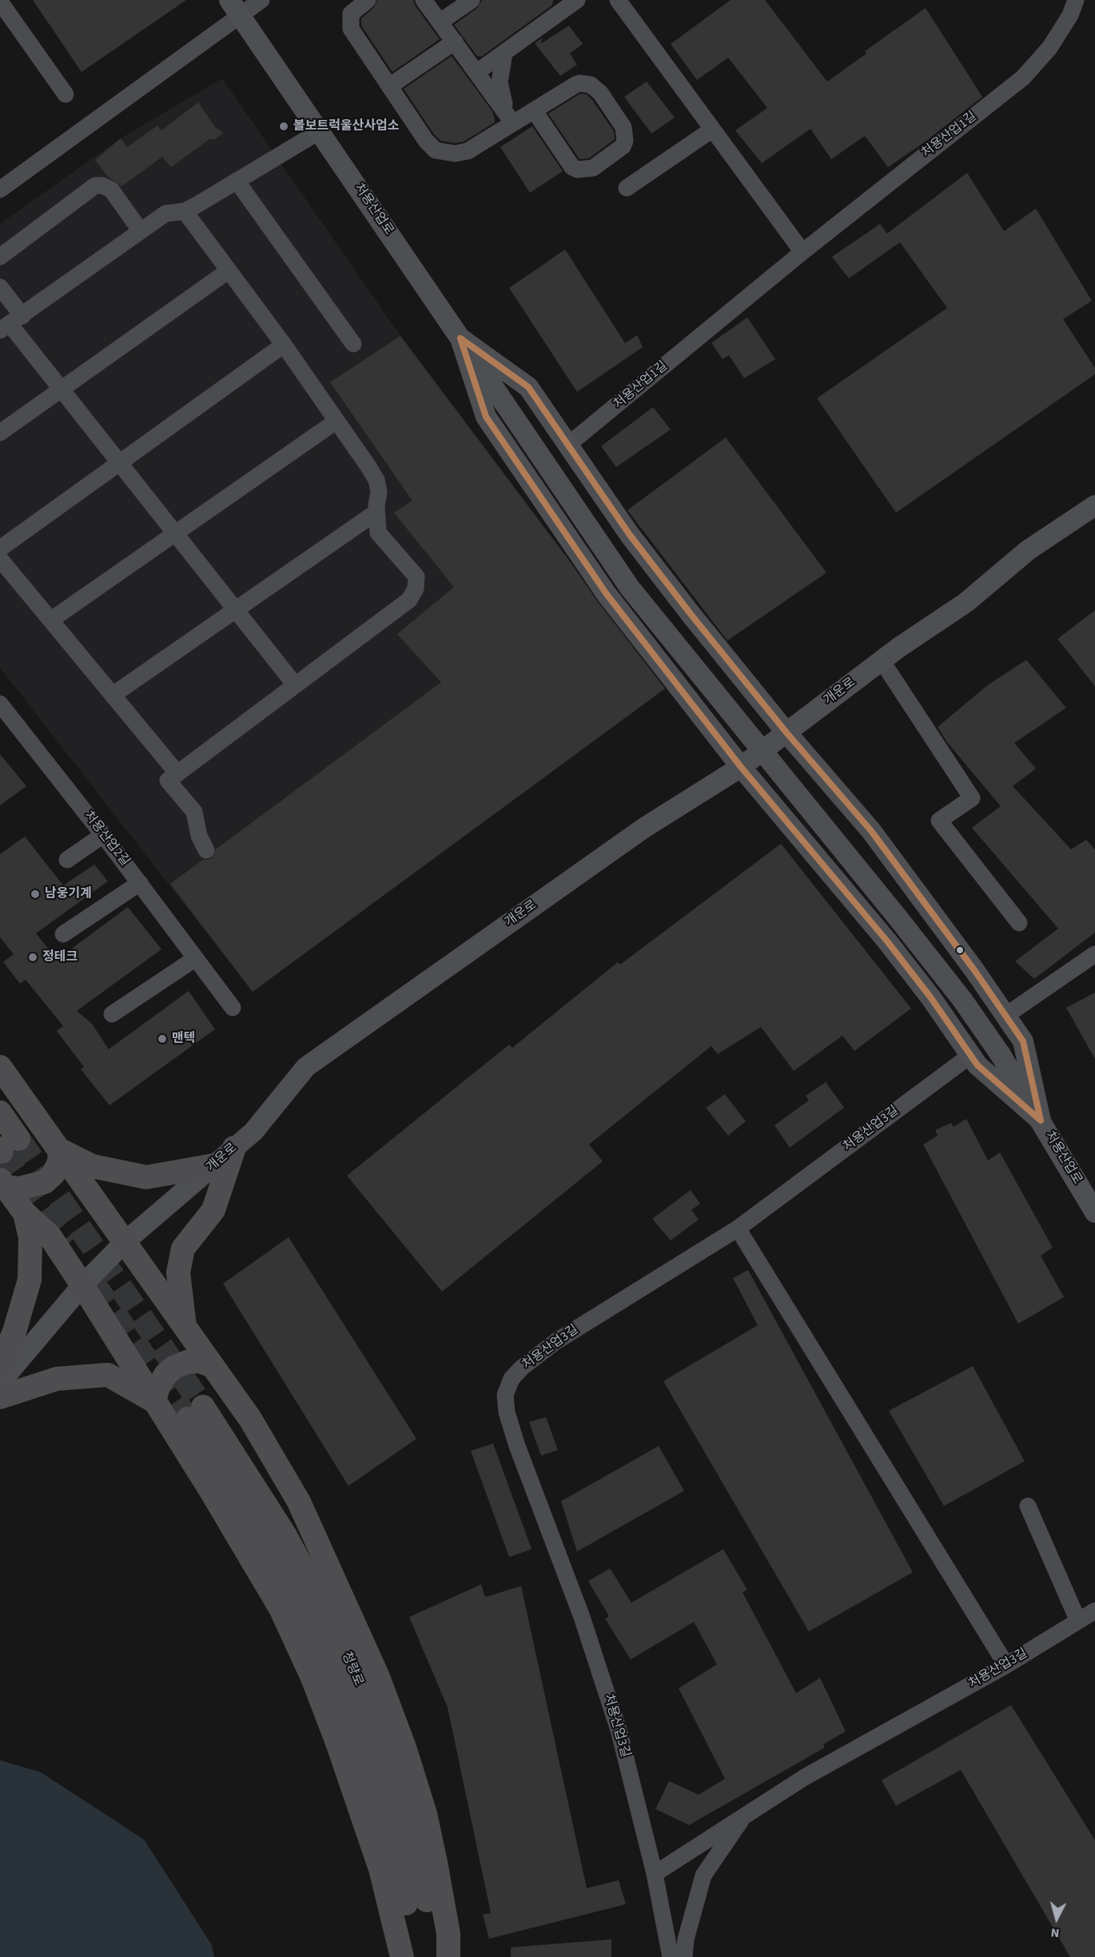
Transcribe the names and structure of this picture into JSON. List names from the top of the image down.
{
  "streets": {
    "highway": ["청량로"],
    "main road": ["처용산업로", "개운로"],
    "street": ["처용산업1길", "처용산업2길", "처용산업3길"]
  },
  "places": [
    "볼보트럭울산사업소",
    "남웅기계",
    "정테크",
    "맨텍"
  ],
  "north": "bottom"
}
